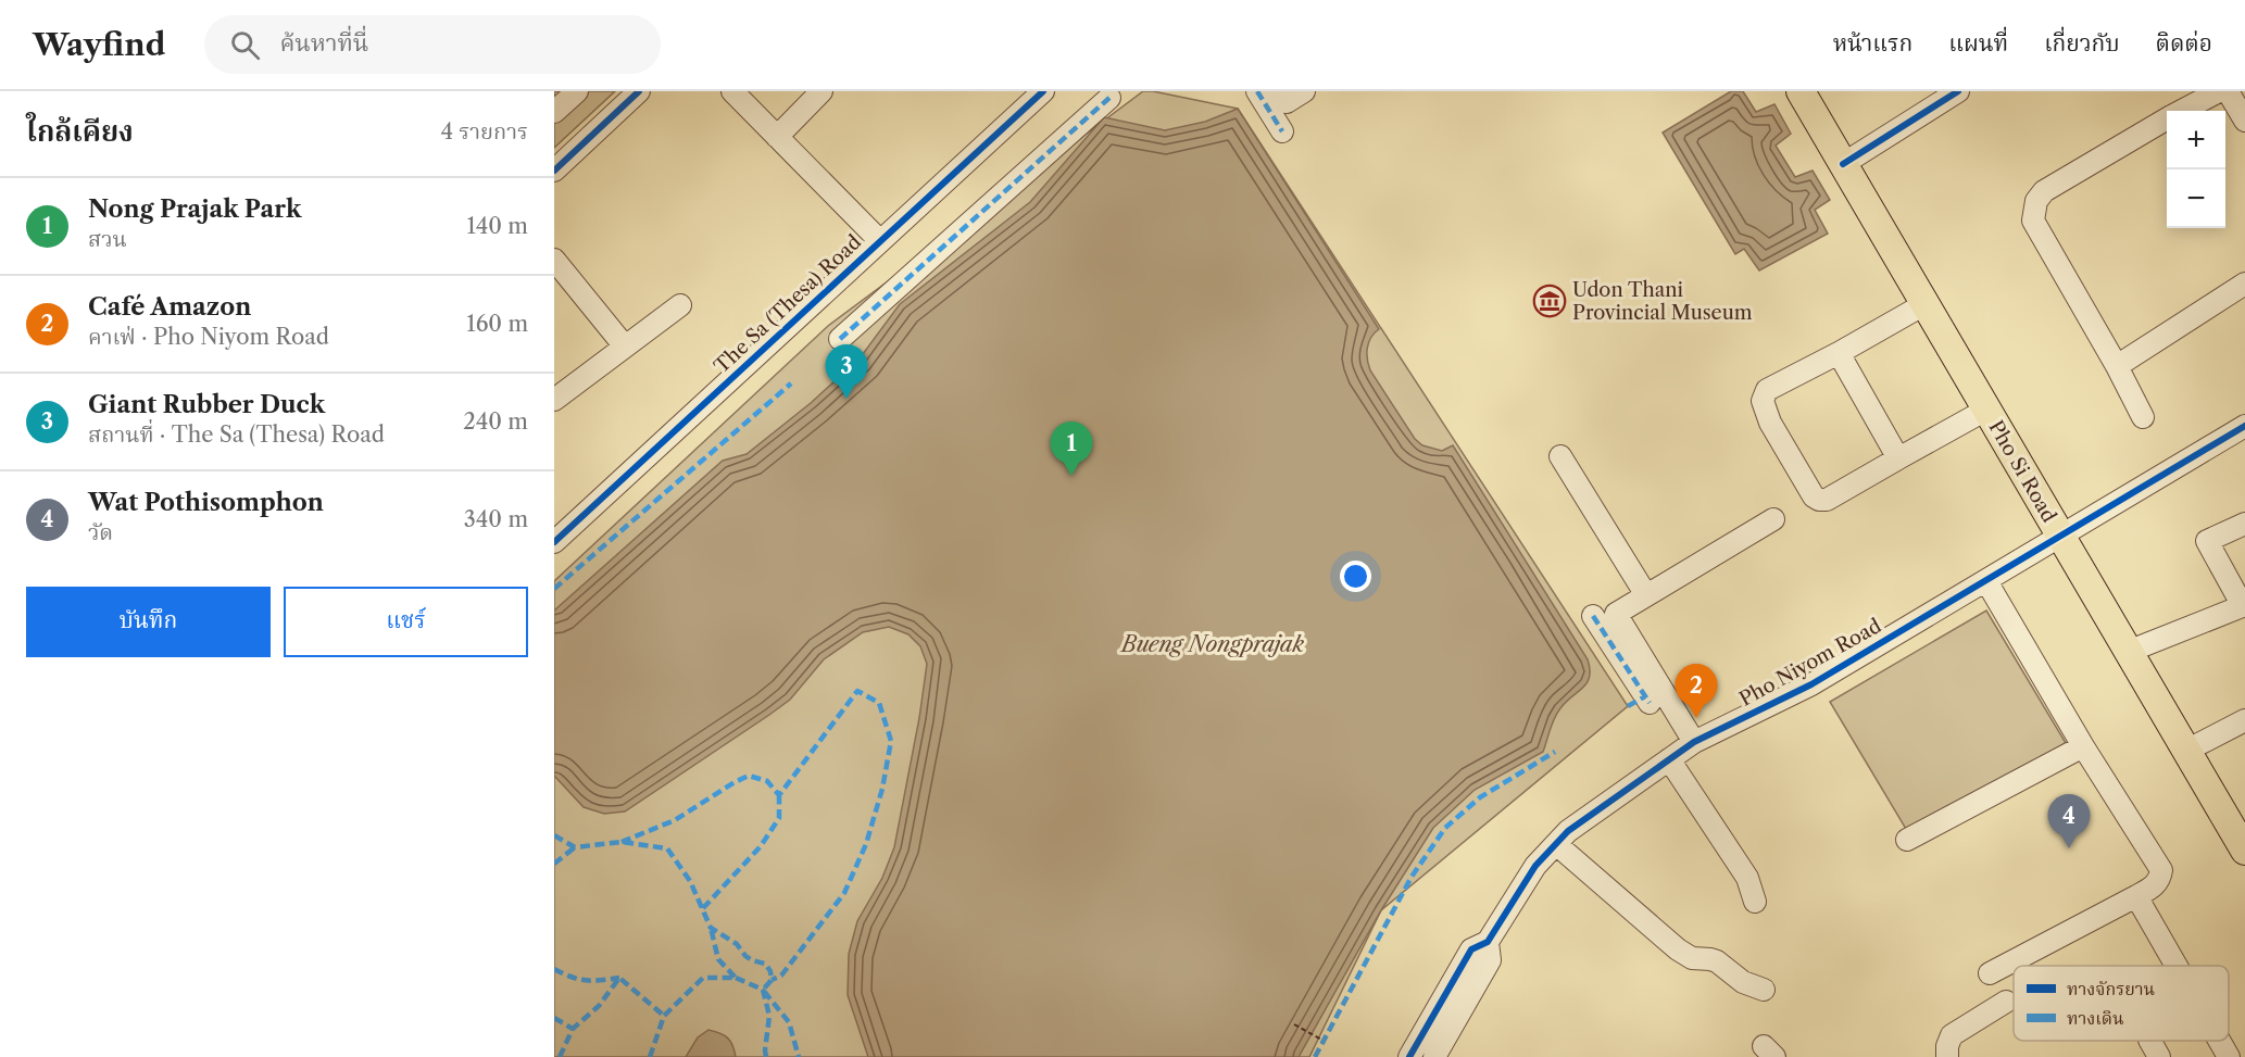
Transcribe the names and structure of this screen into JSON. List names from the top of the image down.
{
  "streets": {
    "main road": ["Pho Si Road"],
    "street": ["The Sa (Thesa) Road", "Pho Niyom Road"]
  },
  "crossings": [
    ["Pho Si Road", "Pho Niyom Road"]
  ],
  "water": ["Bueng Nongprajak"],
  "places": {
    "museum": ["Udon Thani Provincial Museum"]
  },
  "legend": ["ทางจักรยาน", "ทางเดิน"],
  "page": {
    "header": "Wayfind",
    "search": "ค้นหาที่นี่",
    "nav": [
      "หน้าแรก",
      "แผนที่",
      "เกี่ยวกับ",
      "ติดต่อ"
    ],
    "heading": ["ใกล้เคียง", "4 รายการ"],
    "map_buttons": ["+", "−"],
    "list": [
      {
        "mark": "1",
        "name": "Nong Prajak Park",
        "note": "สวน",
        "value": "140 m"
      },
      {
        "mark": "2",
        "name": "Café Amazon",
        "note": "คาเฟ่ · Pho Niyom Road",
        "value": "160 m"
      },
      {
        "mark": "3",
        "name": "Giant Rubber Duck",
        "note": "สถานที่ · The Sa (Thesa) Road",
        "value": "240 m"
      },
      {
        "mark": "4",
        "name": "Wat Pothisomphon",
        "note": "วัด",
        "value": "340 m"
      }
    ],
    "pins": [
      "3",
      "1",
      "2",
      "4"
    ],
    "buttons": ["บันทึก", "แชร์"]
  }
}
